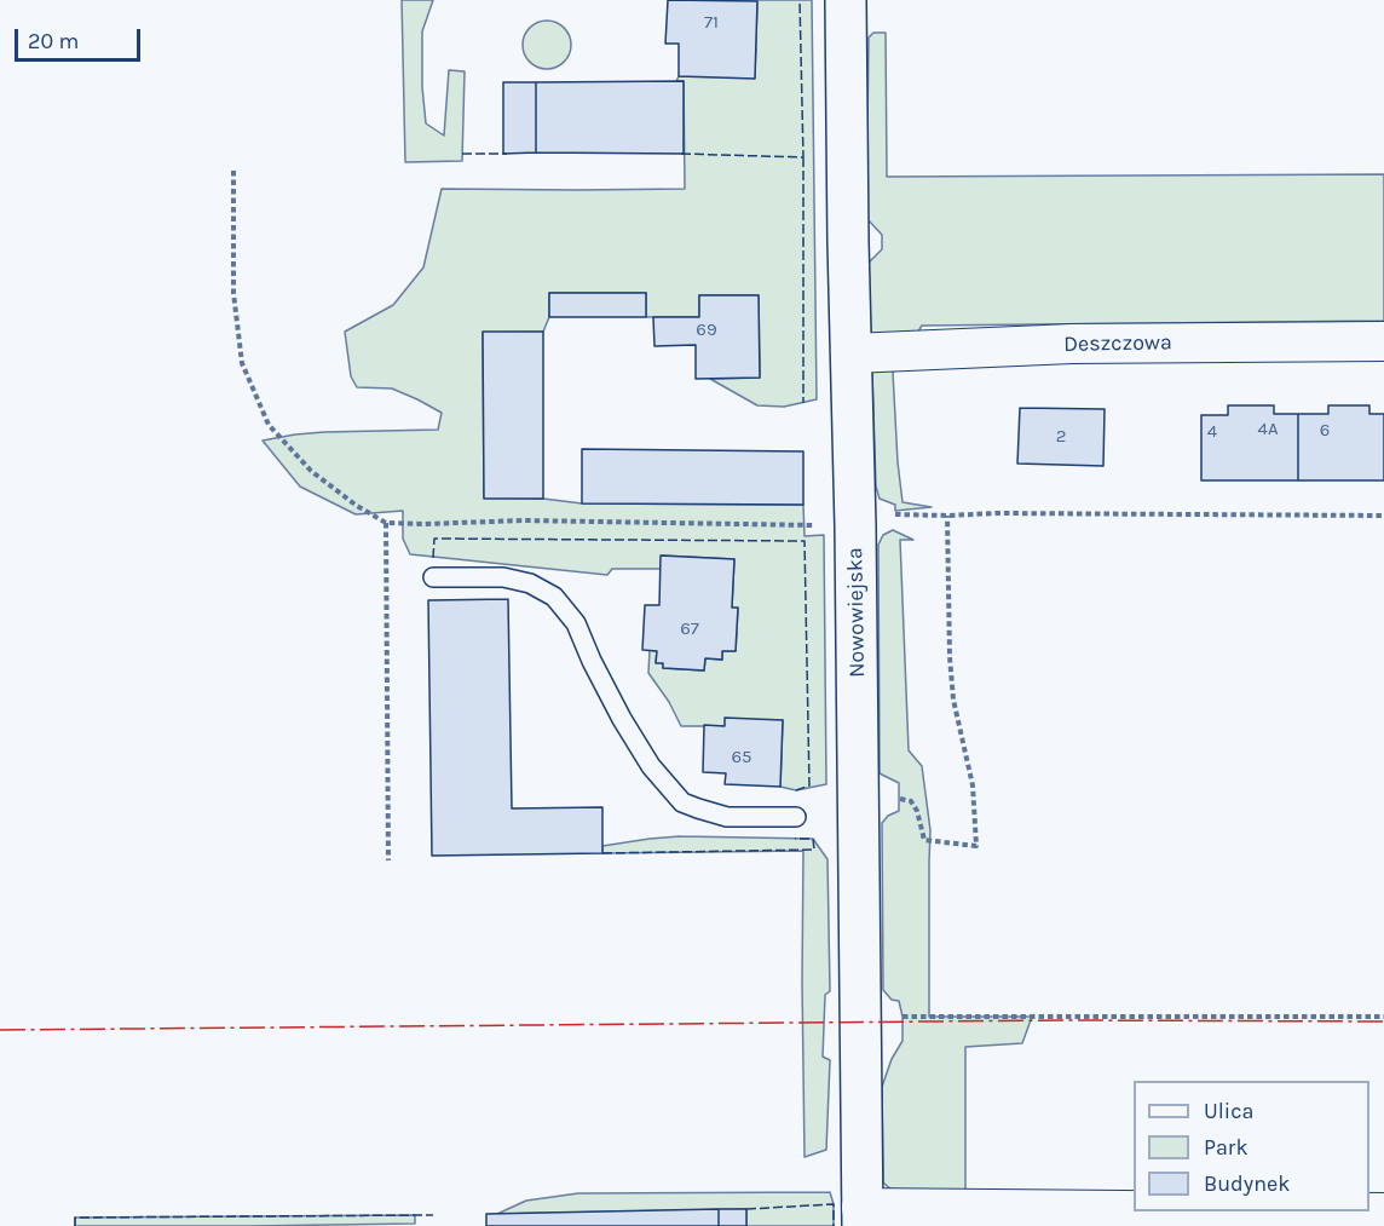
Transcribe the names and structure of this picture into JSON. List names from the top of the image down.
{
  "streets": {
    "street": ["Deszczowa", "Nowowiejska"]
  },
  "crossings": [
    ["Deszczowa", "Nowowiejska"]
  ],
  "house_numbers": [
    "71",
    "69",
    "4A",
    "6",
    "4",
    "2",
    "67",
    "65"
  ],
  "legend": ["Ulica", "Park", "Budynek"],
  "scale_bar": "20 m"
}
